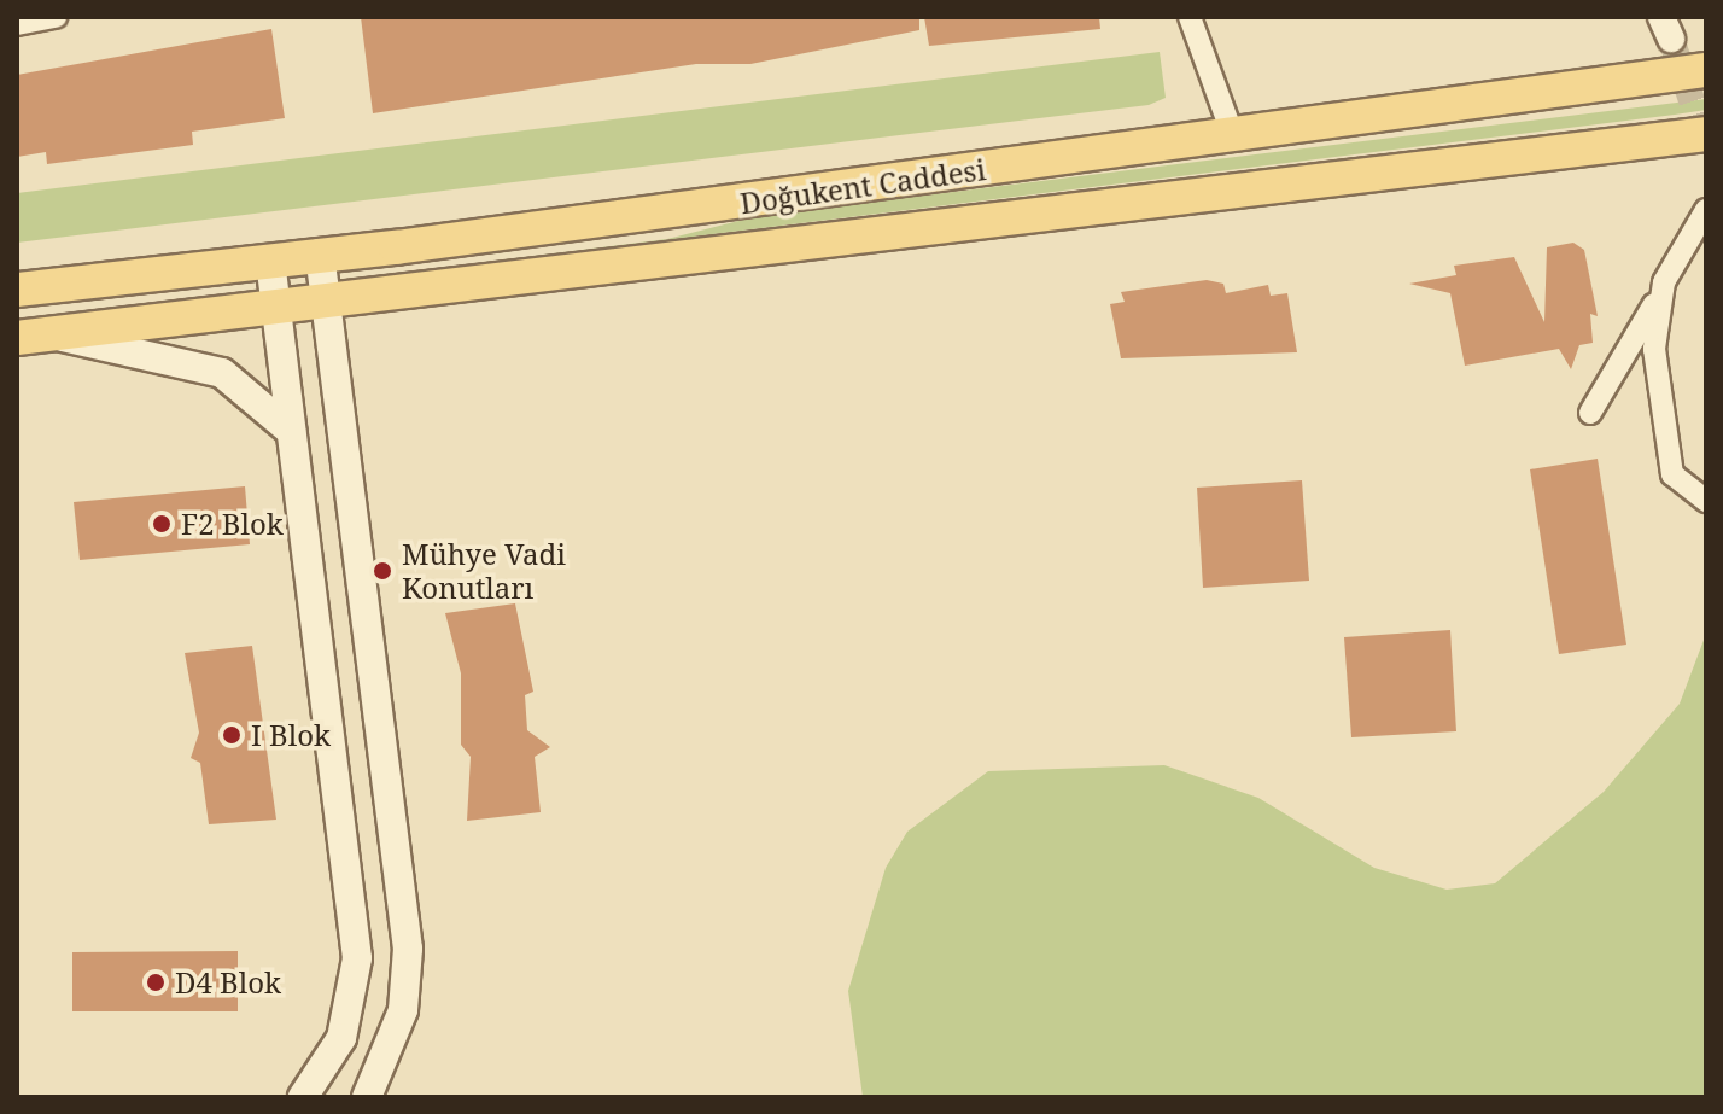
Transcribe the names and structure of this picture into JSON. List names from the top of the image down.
{
  "streets": {
    "main road": ["Doğukent Caddesi"]
  },
  "places": [
    "F2 Blok",
    "Mühye Vadi Konutları",
    "I Blok",
    "D4 Blok"
  ]
}
